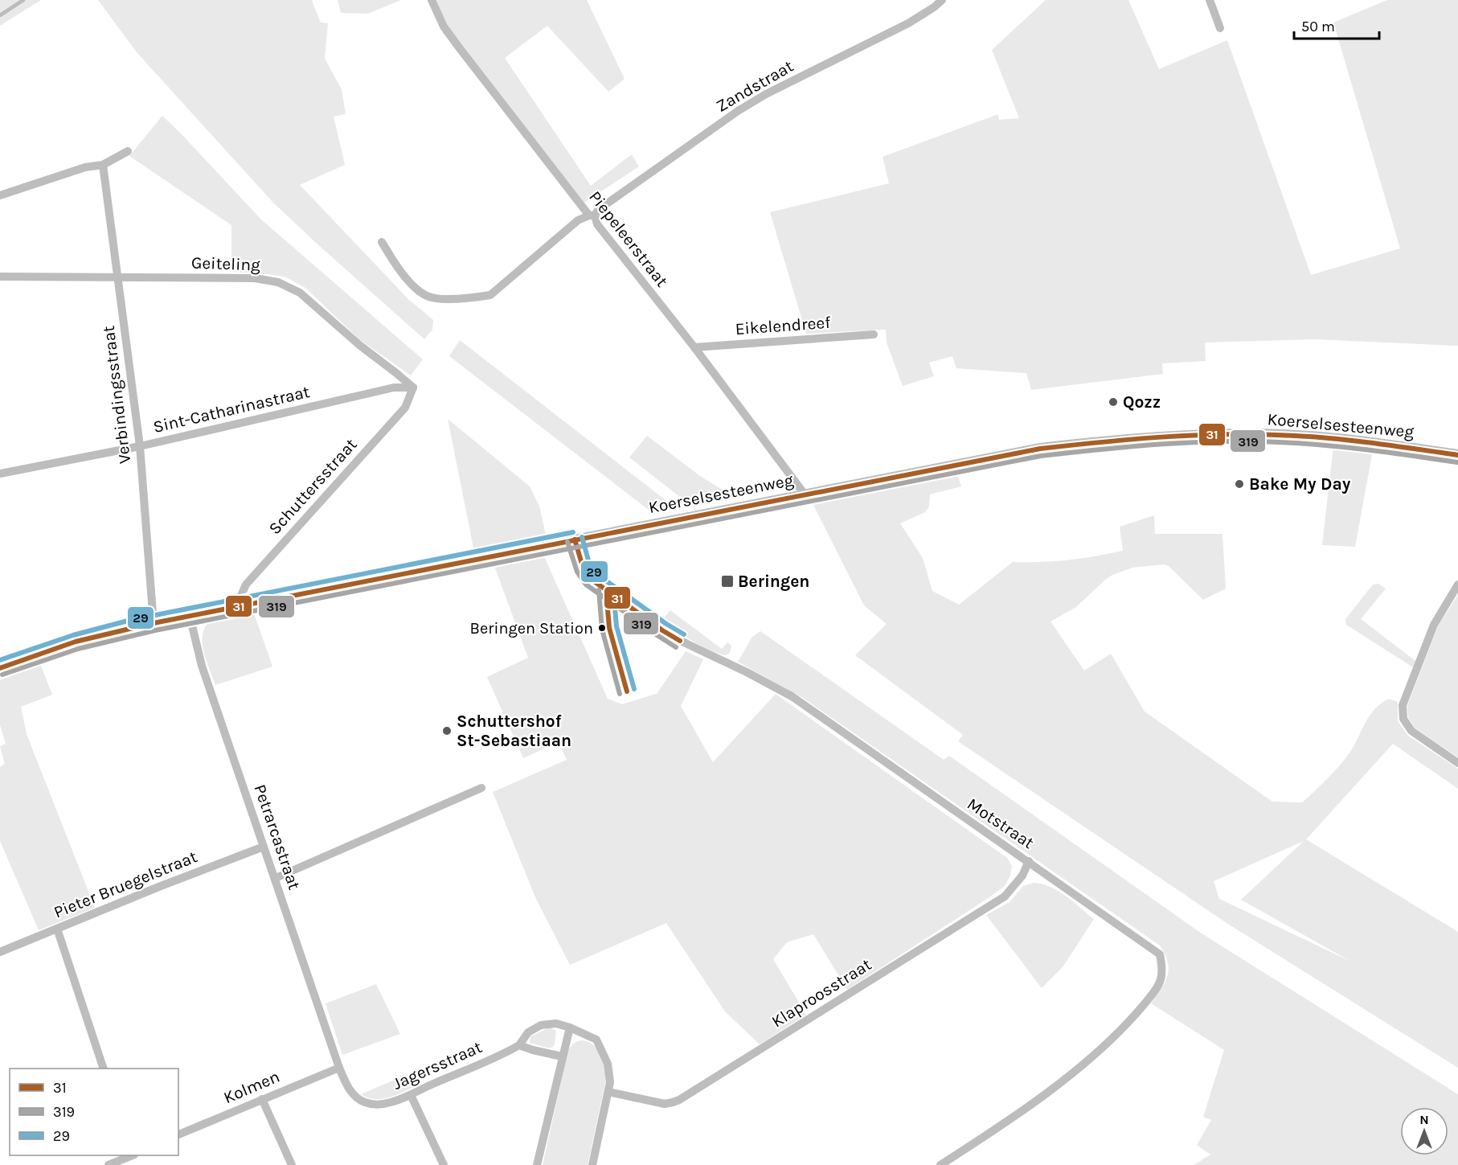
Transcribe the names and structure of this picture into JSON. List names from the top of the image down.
{
  "streets": {
    "street": [
      "Zandstraat",
      "Piepeleerstraat",
      "Geiteling",
      "Eikelendreef",
      "Verbindingsstraat",
      "Sint-Catharinastraat",
      "Koerselsesteenweg",
      "Schuttersstraat",
      "Motstraat",
      "Petrarcastraat",
      "Pieter Bruegelstraat",
      "Klaproosstraat",
      "Jagersstraat",
      "Kolmen"
    ]
  },
  "crossings": [
    ["Zandstraat", "Piepeleerstraat"],
    ["Piepeleerstraat", "Eikelendreef"],
    ["Piepeleerstraat", "Koerselsesteenweg"],
    ["Geiteling", "Verbindingsstraat"],
    ["Geiteling", "Sint-Catharinastraat"],
    ["Geiteling", "Schuttersstraat"],
    ["Verbindingsstraat", "Sint-Catharinastraat"],
    ["Verbindingsstraat", "Koerselsesteenweg"],
    ["Sint-Catharinastraat", "Schuttersstraat"],
    ["Koerselsesteenweg", "Schuttersstraat"],
    ["Koerselsesteenweg", "Motstraat"],
    ["Koerselsesteenweg", "Petrarcastraat"],
    ["Motstraat", "Klaproosstraat"],
    ["Petrarcastraat", "Pieter Bruegelstraat"],
    ["Petrarcastraat", "Jagersstraat"],
    ["Petrarcastraat", "Kolmen"],
    ["Jagersstraat", "Kolmen"]
  ],
  "places": {
    "other": [
      "Qozz",
      "Bake My Day",
      "Beringen Station",
      "Schuttershof St-Sebastiaan"
    ],
    "transit": ["Beringen"]
  },
  "lines": ["transit line 31", "transit line 319", "transit line 29"],
  "legend": ["31", "319", "29"],
  "scale_bar": "50 m",
  "north": "top"
}
